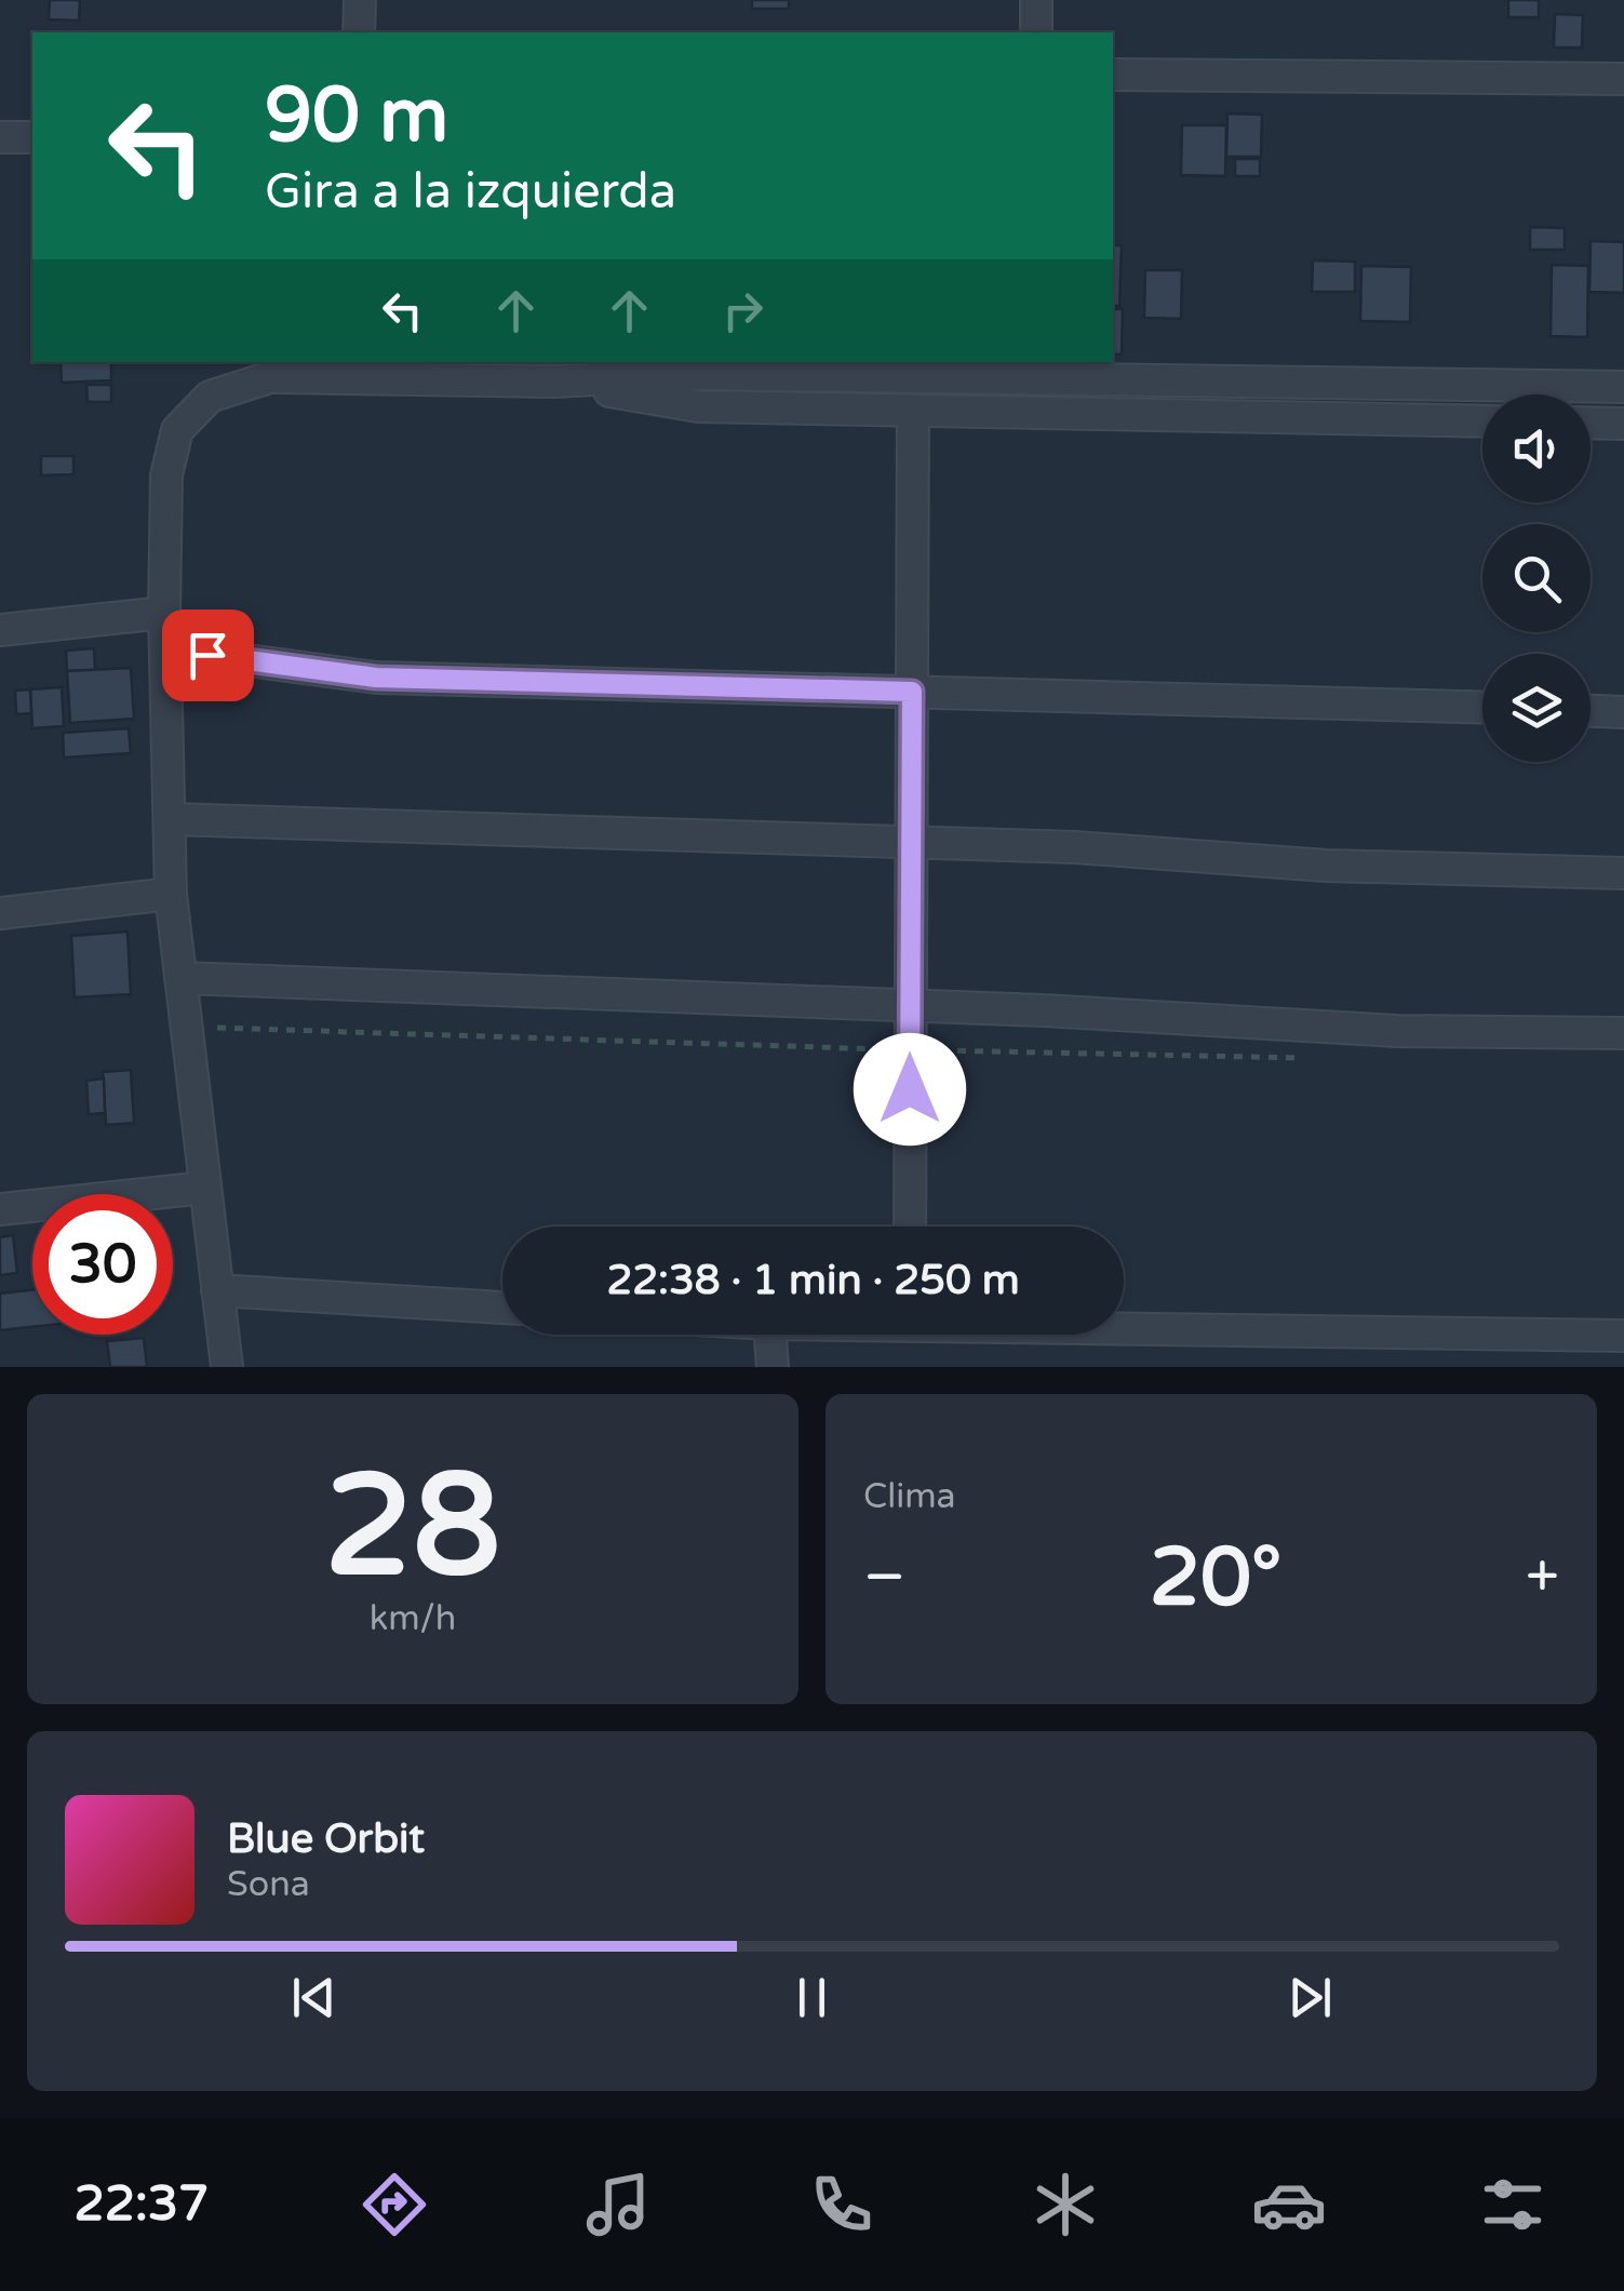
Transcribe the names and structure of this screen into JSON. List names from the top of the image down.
{
  "page": {
    "turn": ["90 m", "Gira a la izquierda"],
    "limit": "30",
    "trip": "22:38 · 1 min · 250 m",
    "tile": [
      ["28", "km/h"],
      "Clima"
    ],
    "heat": ["−", "20°", "+"],
    "song": ["Blue Orbit", "Sona"],
    "tabs": "22:37"
  }
}
